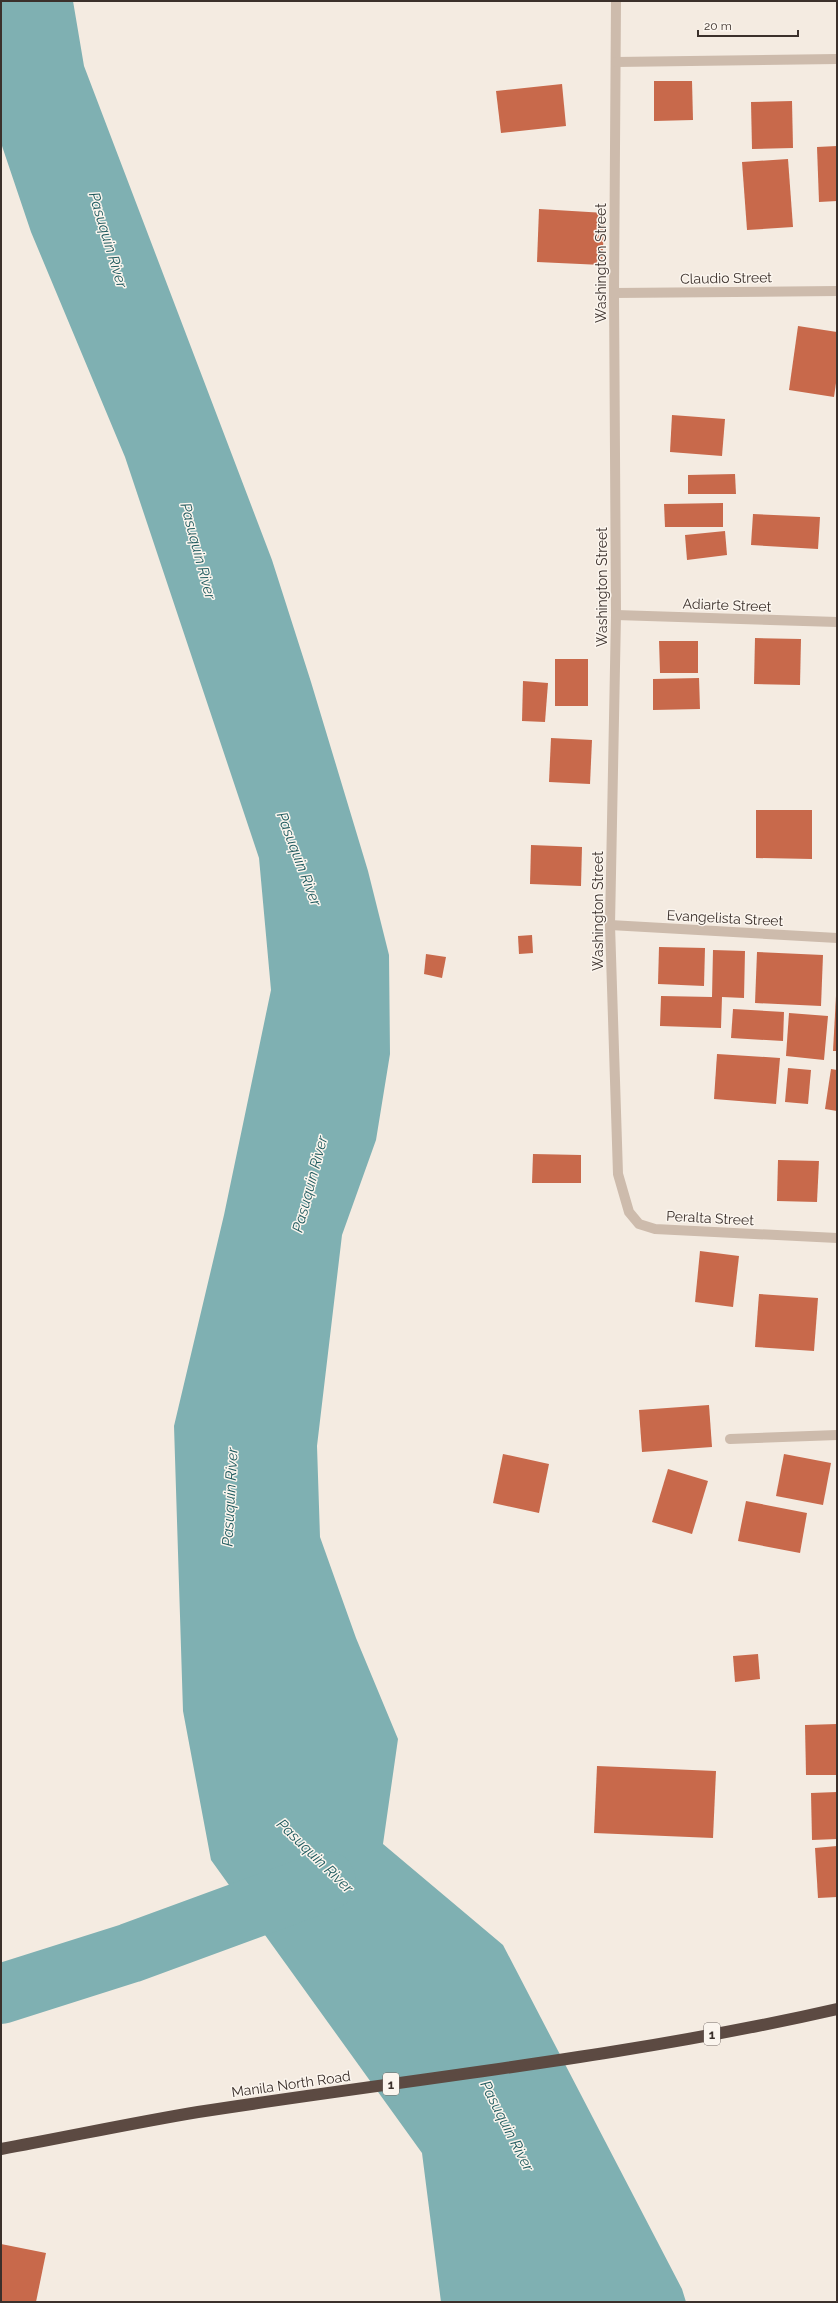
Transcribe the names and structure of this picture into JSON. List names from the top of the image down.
{
  "streets": {
    "highway": ["1", "Manila North Road"],
    "street": [
      "Washington Street",
      "Claudio Street",
      "Adiarte Street",
      "Evangelista Street",
      "Peralta Street"
    ]
  },
  "crossings": [
    ["Washington Street", "Claudio Street"],
    ["Washington Street", "Adiarte Street"],
    ["Washington Street", "Evangelista Street"],
    ["Washington Street", "Peralta Street"]
  ],
  "water": ["Pasuquin River"],
  "scale_bar": "20 m"
}
